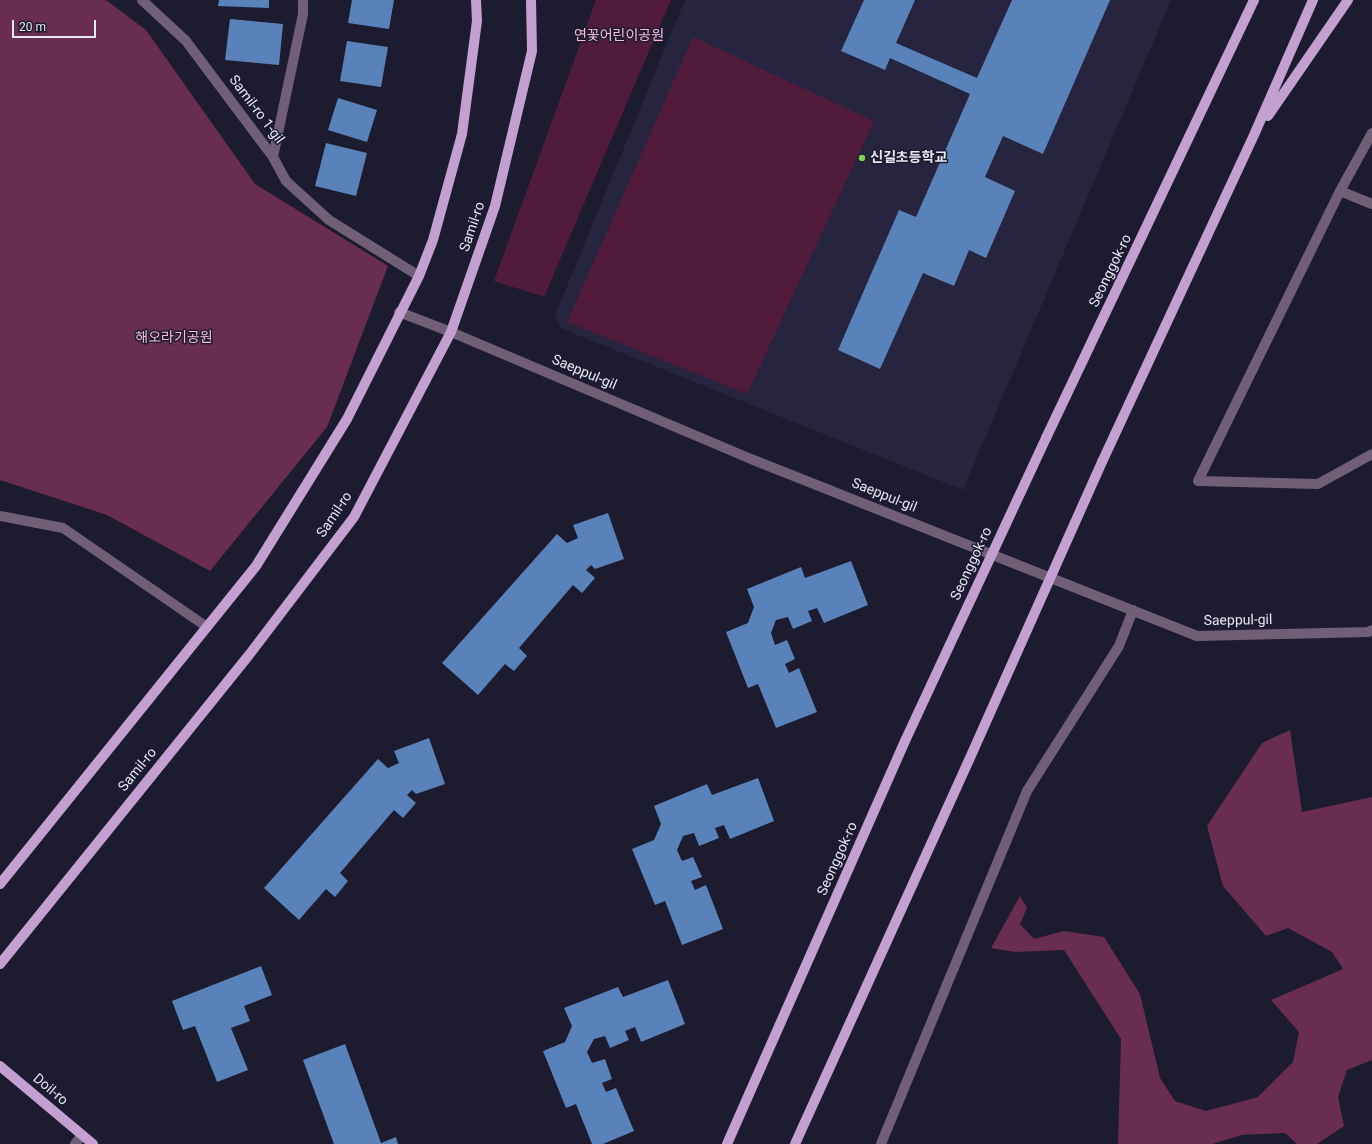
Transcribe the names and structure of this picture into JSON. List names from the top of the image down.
{
  "streets": {
    "main road": ["Samil-ro", "Seonggok-ro", "Doil-ro"],
    "street": ["Samil-ro 1-gil", "Saeppul-gil"]
  },
  "crossings": [
    ["Samil-ro", "Saeppul-gil"]
  ],
  "parks": ["연꽃어린이공원", "해오라기공원"],
  "places": ["신길초등학교"],
  "scale_bar": "20 m"
}
